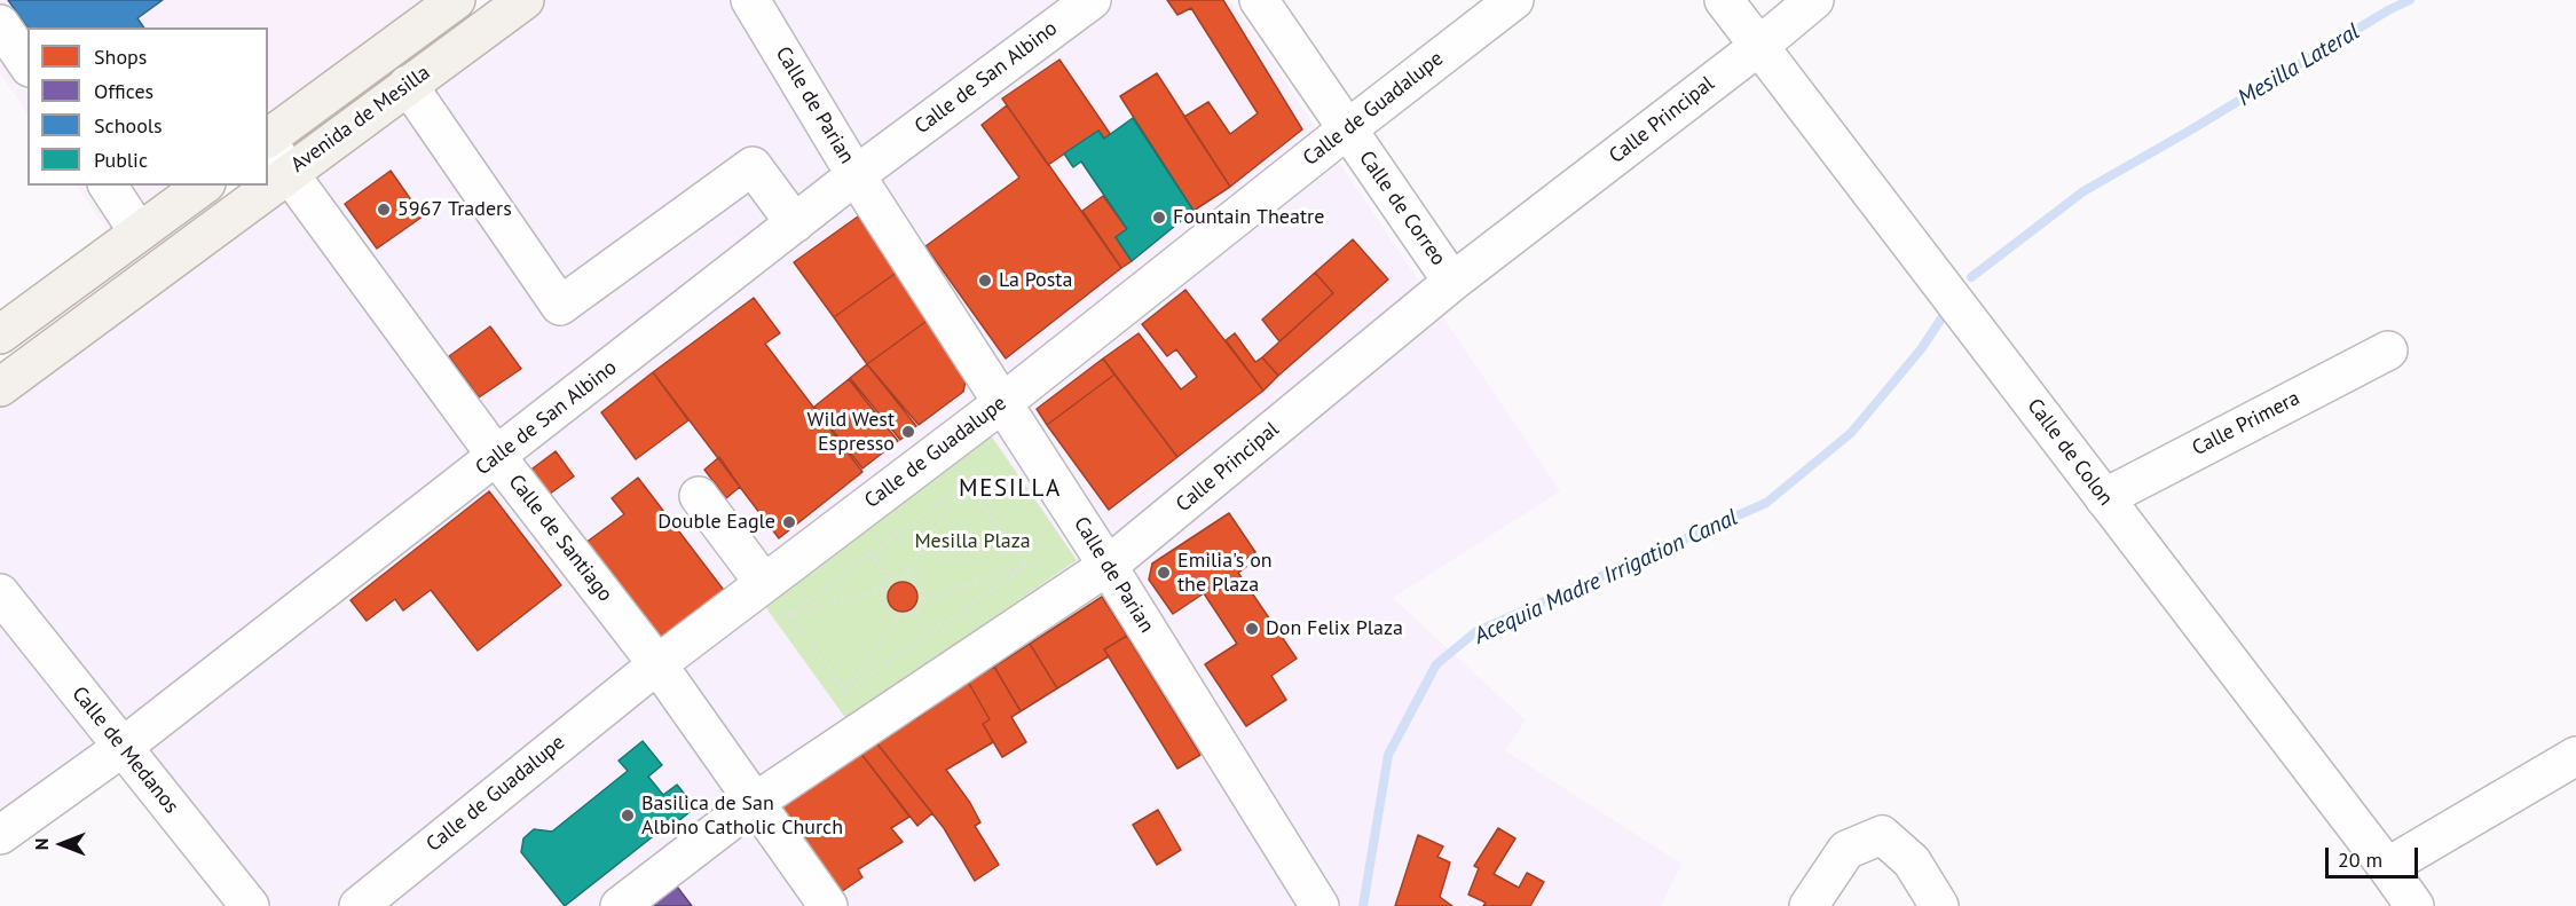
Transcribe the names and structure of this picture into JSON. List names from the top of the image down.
{
  "streets": {
    "main road": ["Avenida de Mesilla"],
    "street": [
      "Calle de San Albino",
      "Calle de Parian",
      "Calle de Guadalupe",
      "Calle Principal",
      "Calle de Correo",
      "Calle Primera",
      "Calle de Colon",
      "Calle de Santiago",
      "Calle de Medanos"
    ]
  },
  "crossings": [
    ["Calle de San Albino", "Calle de Parian"],
    ["Calle de San Albino", "Calle de Santiago"],
    ["Calle de San Albino", "Calle de Medanos"],
    ["Calle de Parian", "Calle de Guadalupe"],
    ["Calle de Parian", "Calle Principal"],
    ["Calle de Guadalupe", "Calle de Correo"],
    ["Calle de Guadalupe", "Calle de Santiago"],
    ["Avenida de Mesilla", "Calle de Santiago"],
    ["Calle Principal", "Calle de Correo"],
    ["Calle Principal", "Calle de Colon"],
    ["Calle Principal", "Calle de Santiago"],
    ["Calle Primera", "Calle de Colon"]
  ],
  "districts": ["MESILLA"],
  "water": ["Mesilla Lateral", "Acequia Madre Irrigation Canal"],
  "parks": ["Mesilla Plaza"],
  "places": [
    "5967 Traders",
    "Fountain Theatre",
    "La Posta",
    "Wild West Espresso",
    "Double Eagle",
    "Emilia's on the Plaza",
    "Don Felix Plaza",
    "Basilica de San Albino Catholic Church"
  ],
  "legend": [
    "Shops",
    "Offices",
    "Schools",
    "Public"
  ],
  "scale_bar": "20 m",
  "north": "left"
}
